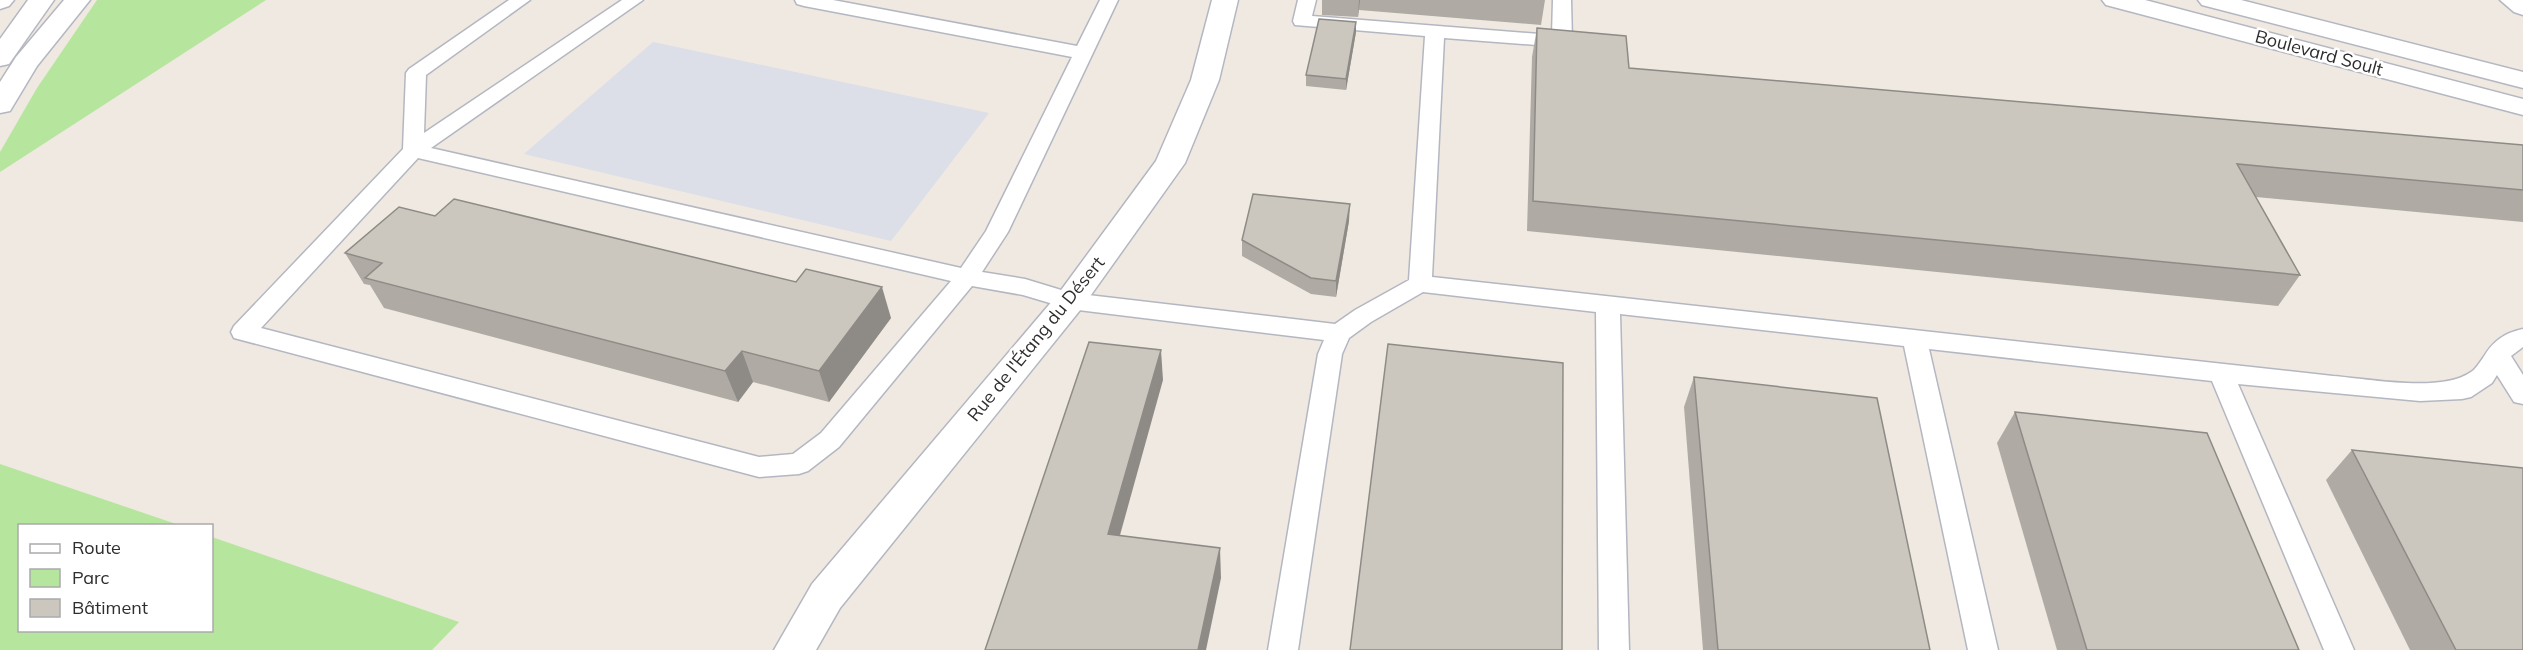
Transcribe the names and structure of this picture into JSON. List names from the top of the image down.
{
  "streets": {
    "street": ["Boulevard Soult", "Rue de l'Étang du Désert"]
  },
  "legend": ["Route", "Parc", "Bâtiment"]
}
